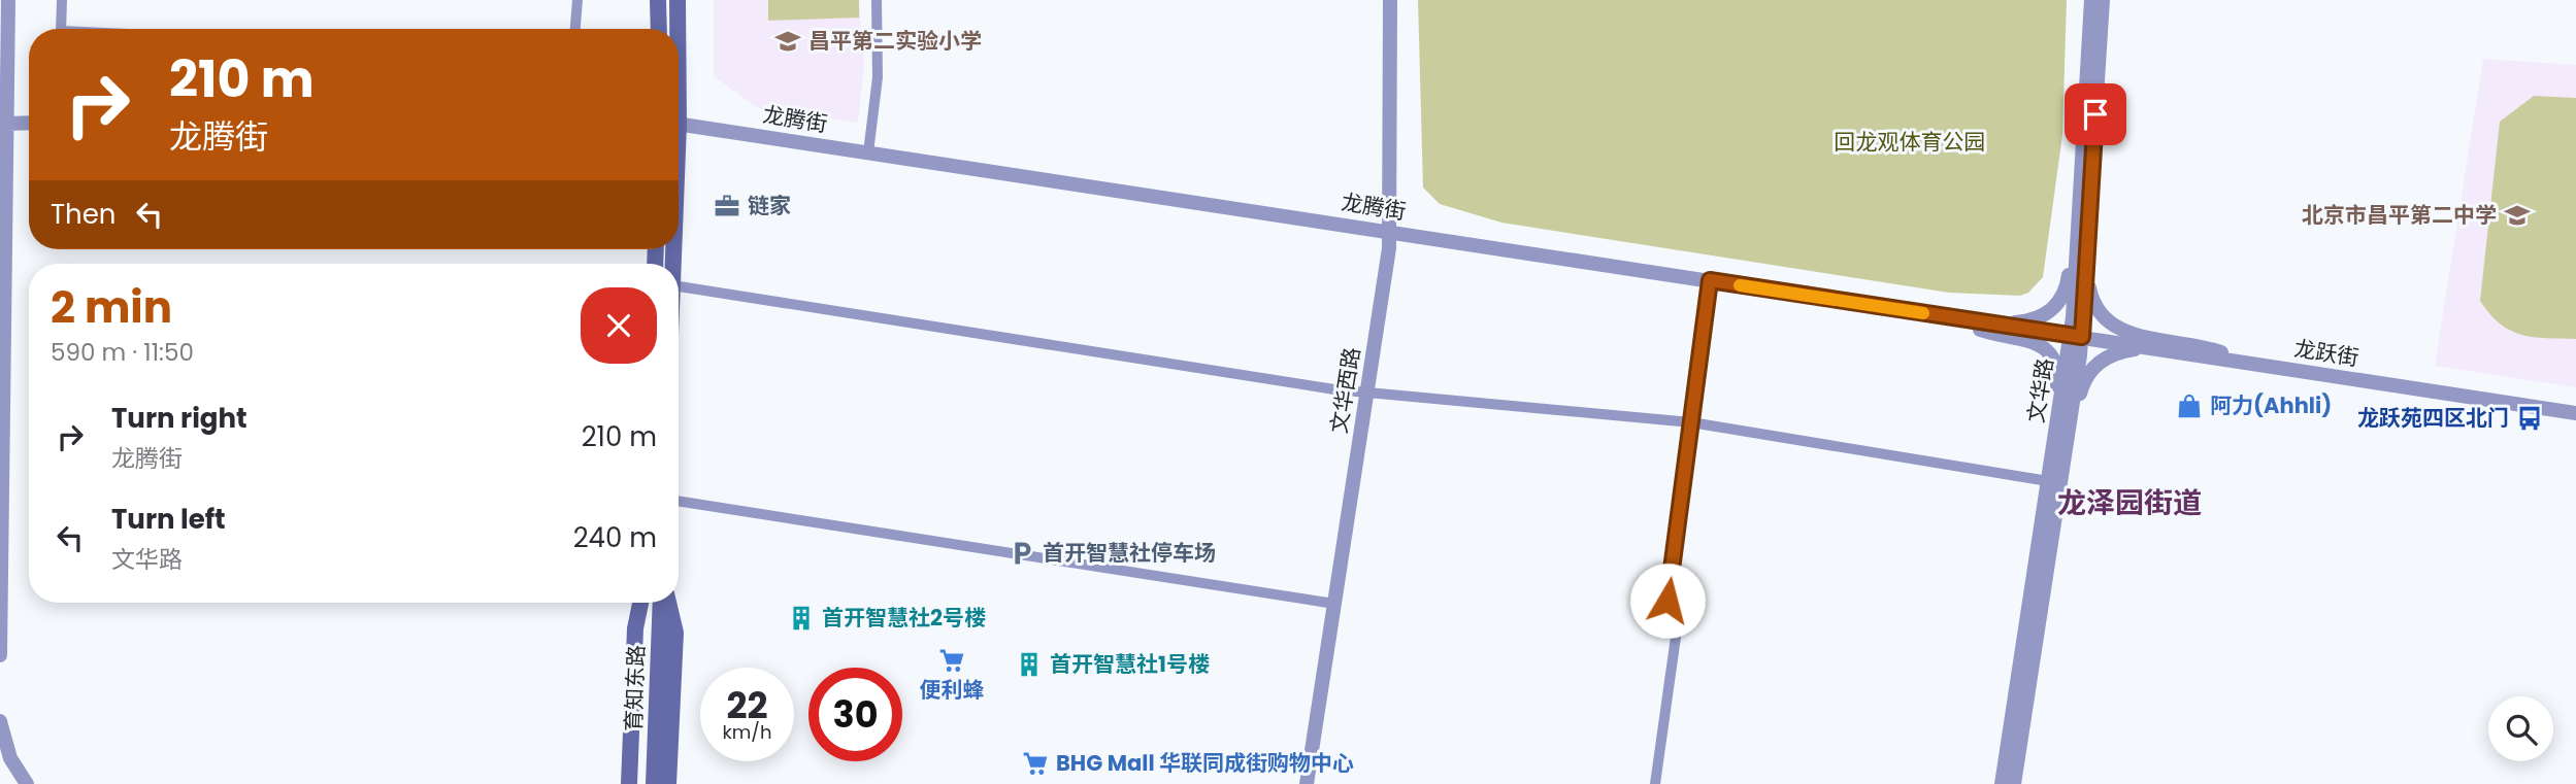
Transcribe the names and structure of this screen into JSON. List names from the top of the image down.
{
  "streets": {
    "main road": ["育知东路"],
    "street": [
      "龙腾街",
      "龙跃街",
      "文华西路",
      "文华路"
    ]
  },
  "crossings": [
    ["龙腾街", "龙跃街"],
    ["龙腾街", "文华西路"],
    ["龙腾街", "文华路"],
    ["龙跃街", "文华路"]
  ],
  "districts": ["龙泽园街道"],
  "parks": ["回龙观体育公园"],
  "places": {
    "school or university": ["昌平第二实验小学", "北京市昌平第二中学"],
    "office": ["链家"],
    "shop": ["阿力(Ahhli)"],
    "bus stop": ["龙跃苑四区北门"],
    "parking": ["首开智慧社停车场"],
    "building": ["首开智慧社2号楼", "首开智慧社1号楼"],
    "supermarket": ["便利蜂", "BHG Mall 华联同成街购物中心"]
  },
  "page": {
    "turn": ["210 m", "龙腾街"],
    "then": "Then",
    "heading": ["2 min", "590 m · 11:50"],
    "list": [
      {
        "name": "Turn right",
        "note": "龙腾街",
        "value": "210 m"
      },
      {
        "name": "Turn left",
        "note": "文华路",
        "value": "240 m"
      }
    ],
    "speed": "22 km/h",
    "limit": "30"
  }
}
